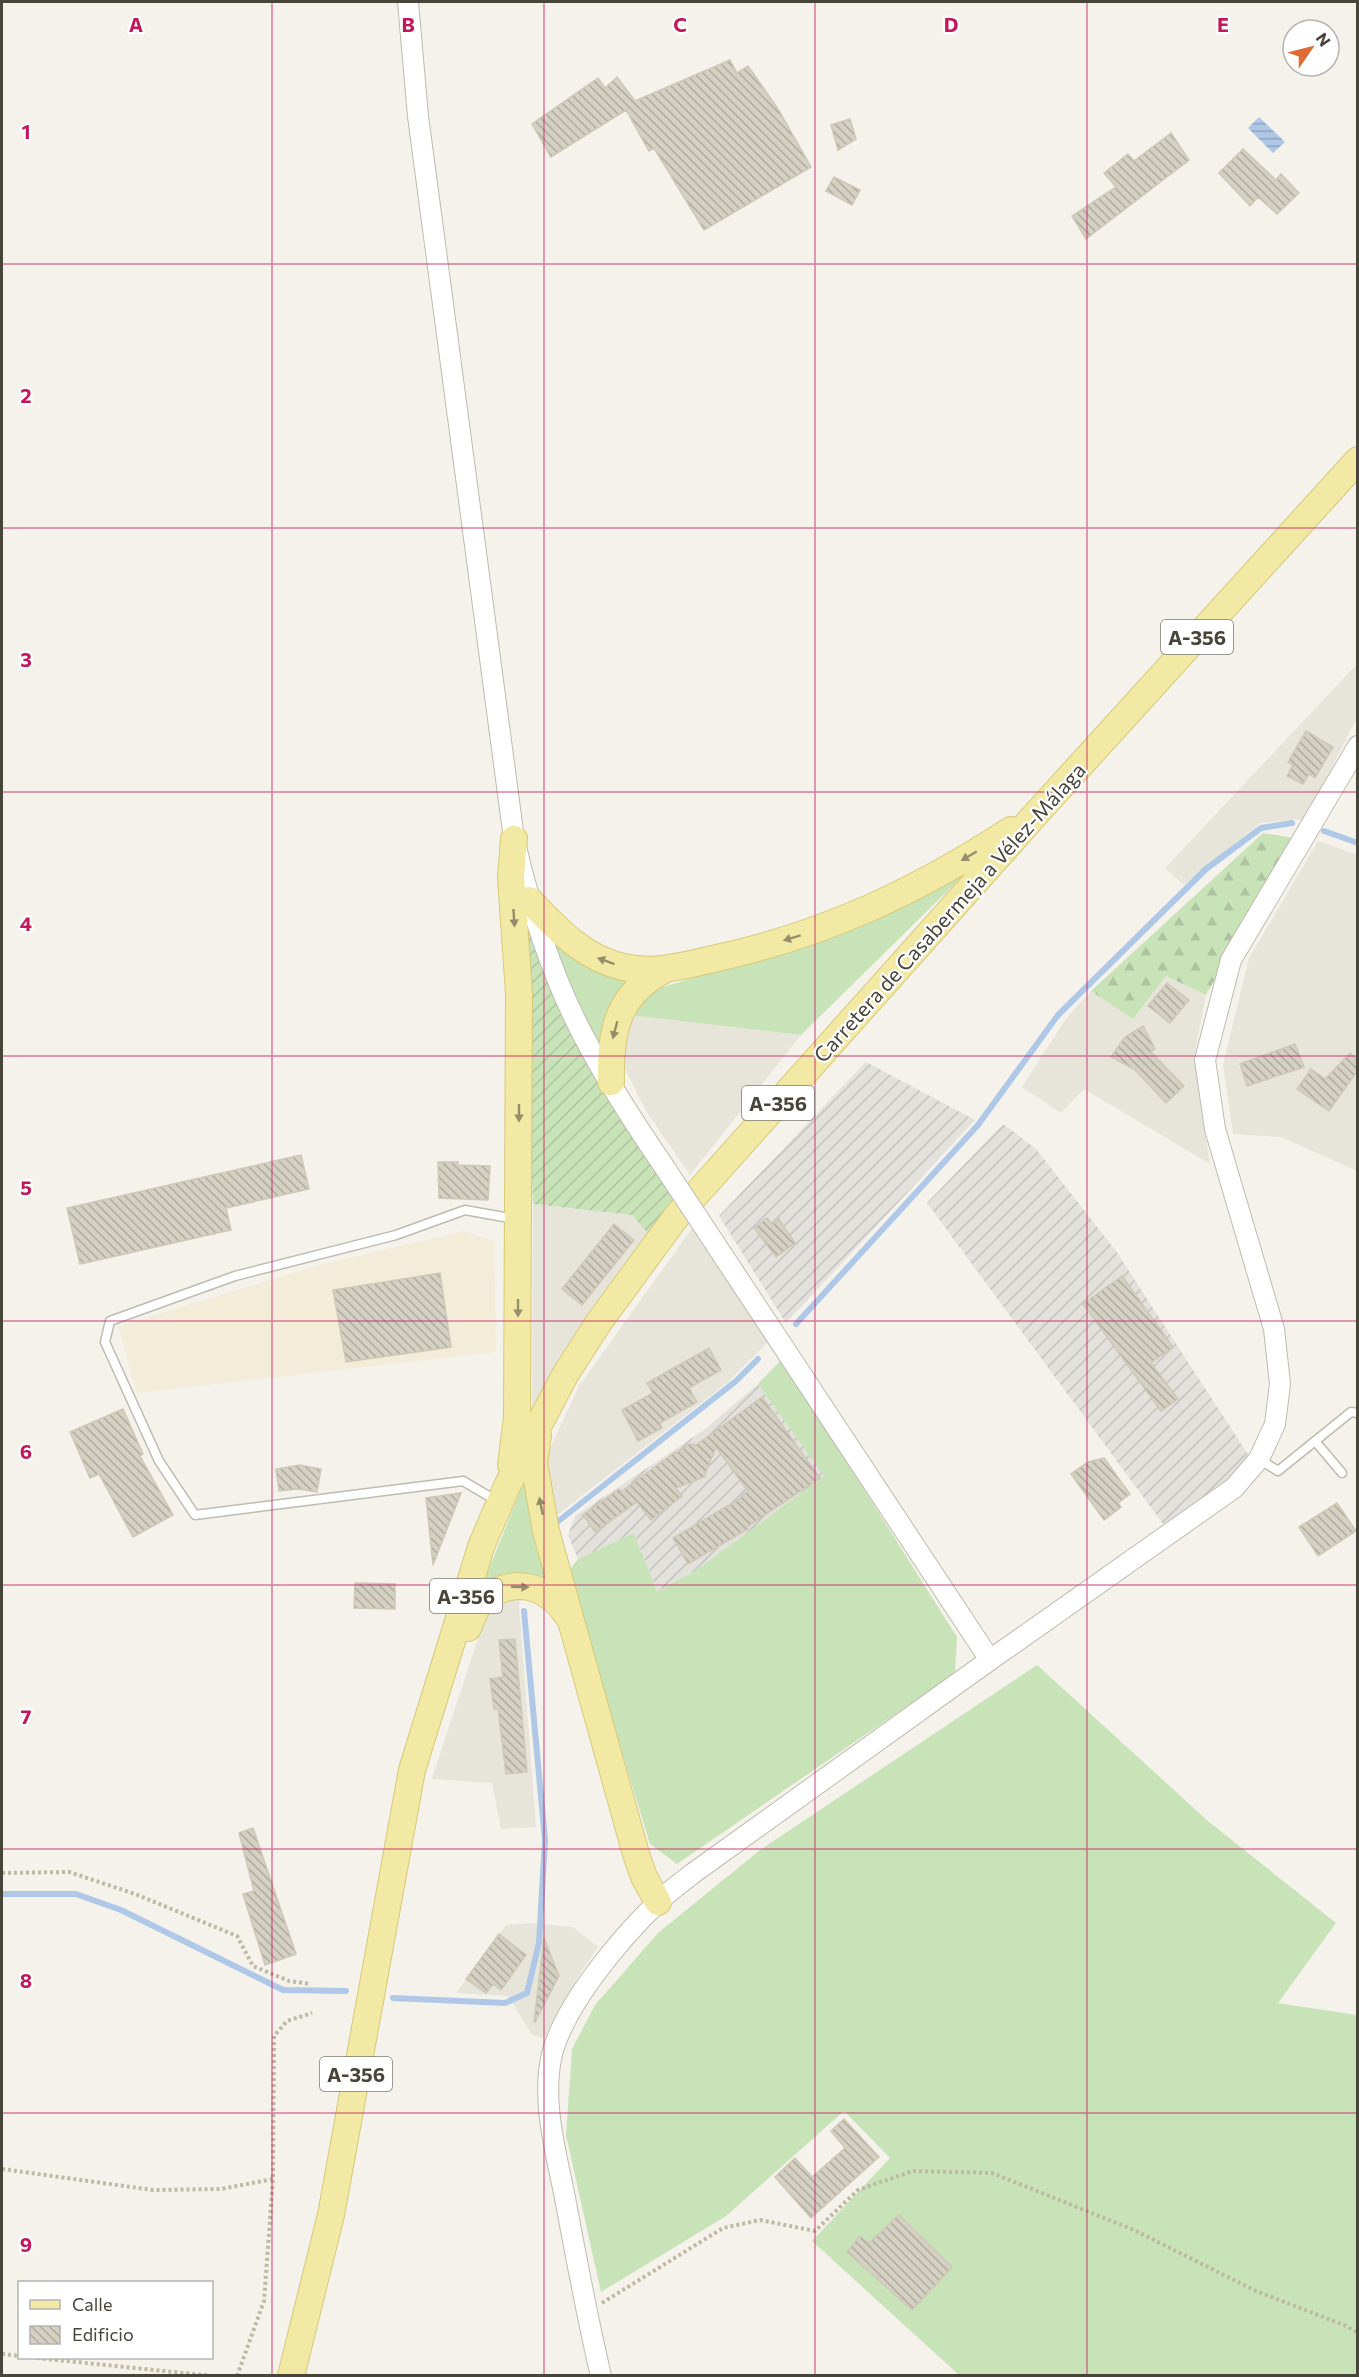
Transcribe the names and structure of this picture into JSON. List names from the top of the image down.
{
  "streets": {
    "main road": ["A-356", "Carretera de Casabermeja a Vélez-Málaga"]
  },
  "legend": ["Calle", "Edificio"],
  "north": "top right",
  "grid": {
    "columns": [
      "A",
      "B",
      "C",
      "D",
      "E"
    ],
    "rows": [
      "1",
      "2",
      "3",
      "4",
      "5",
      "6",
      "7",
      "8",
      "9"
    ]
  }
}
